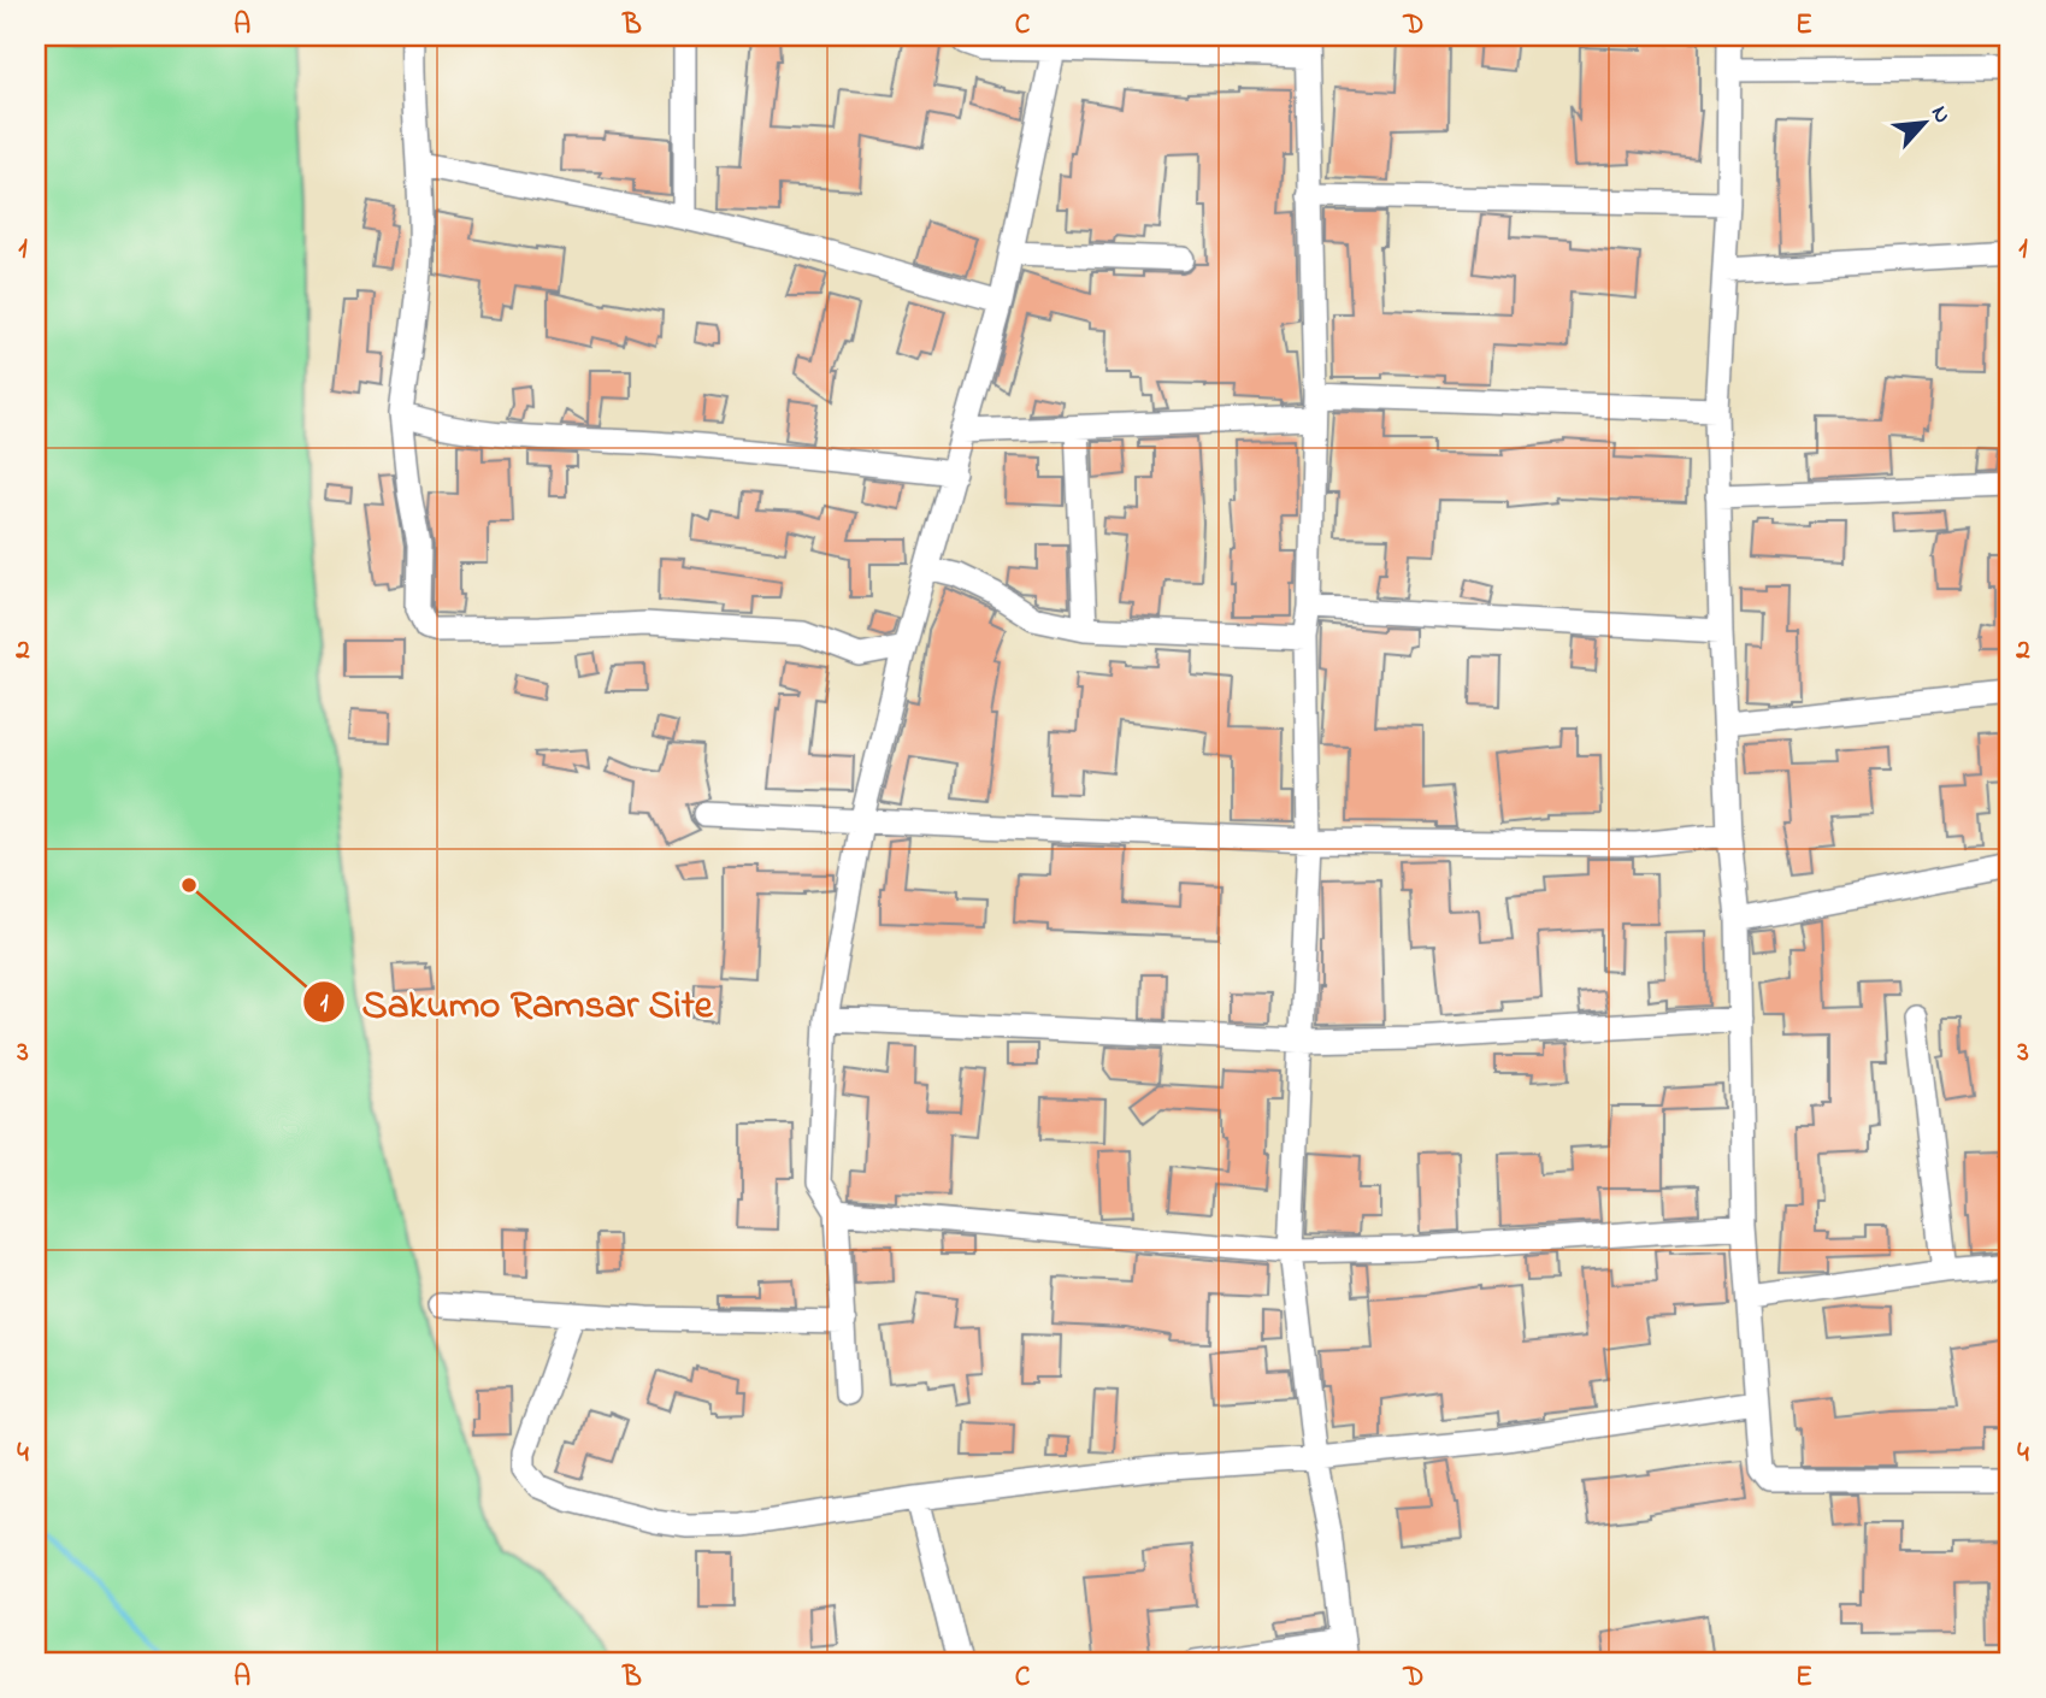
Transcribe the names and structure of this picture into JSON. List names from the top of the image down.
{
  "places": ["Sakumo Ramsar Site"],
  "north": "top right",
  "grid": {
    "columns": [
      "A",
      "B",
      "C",
      "D",
      "E"
    ],
    "rows": [
      "1",
      "2",
      "3",
      "4"
    ]
  }
}
